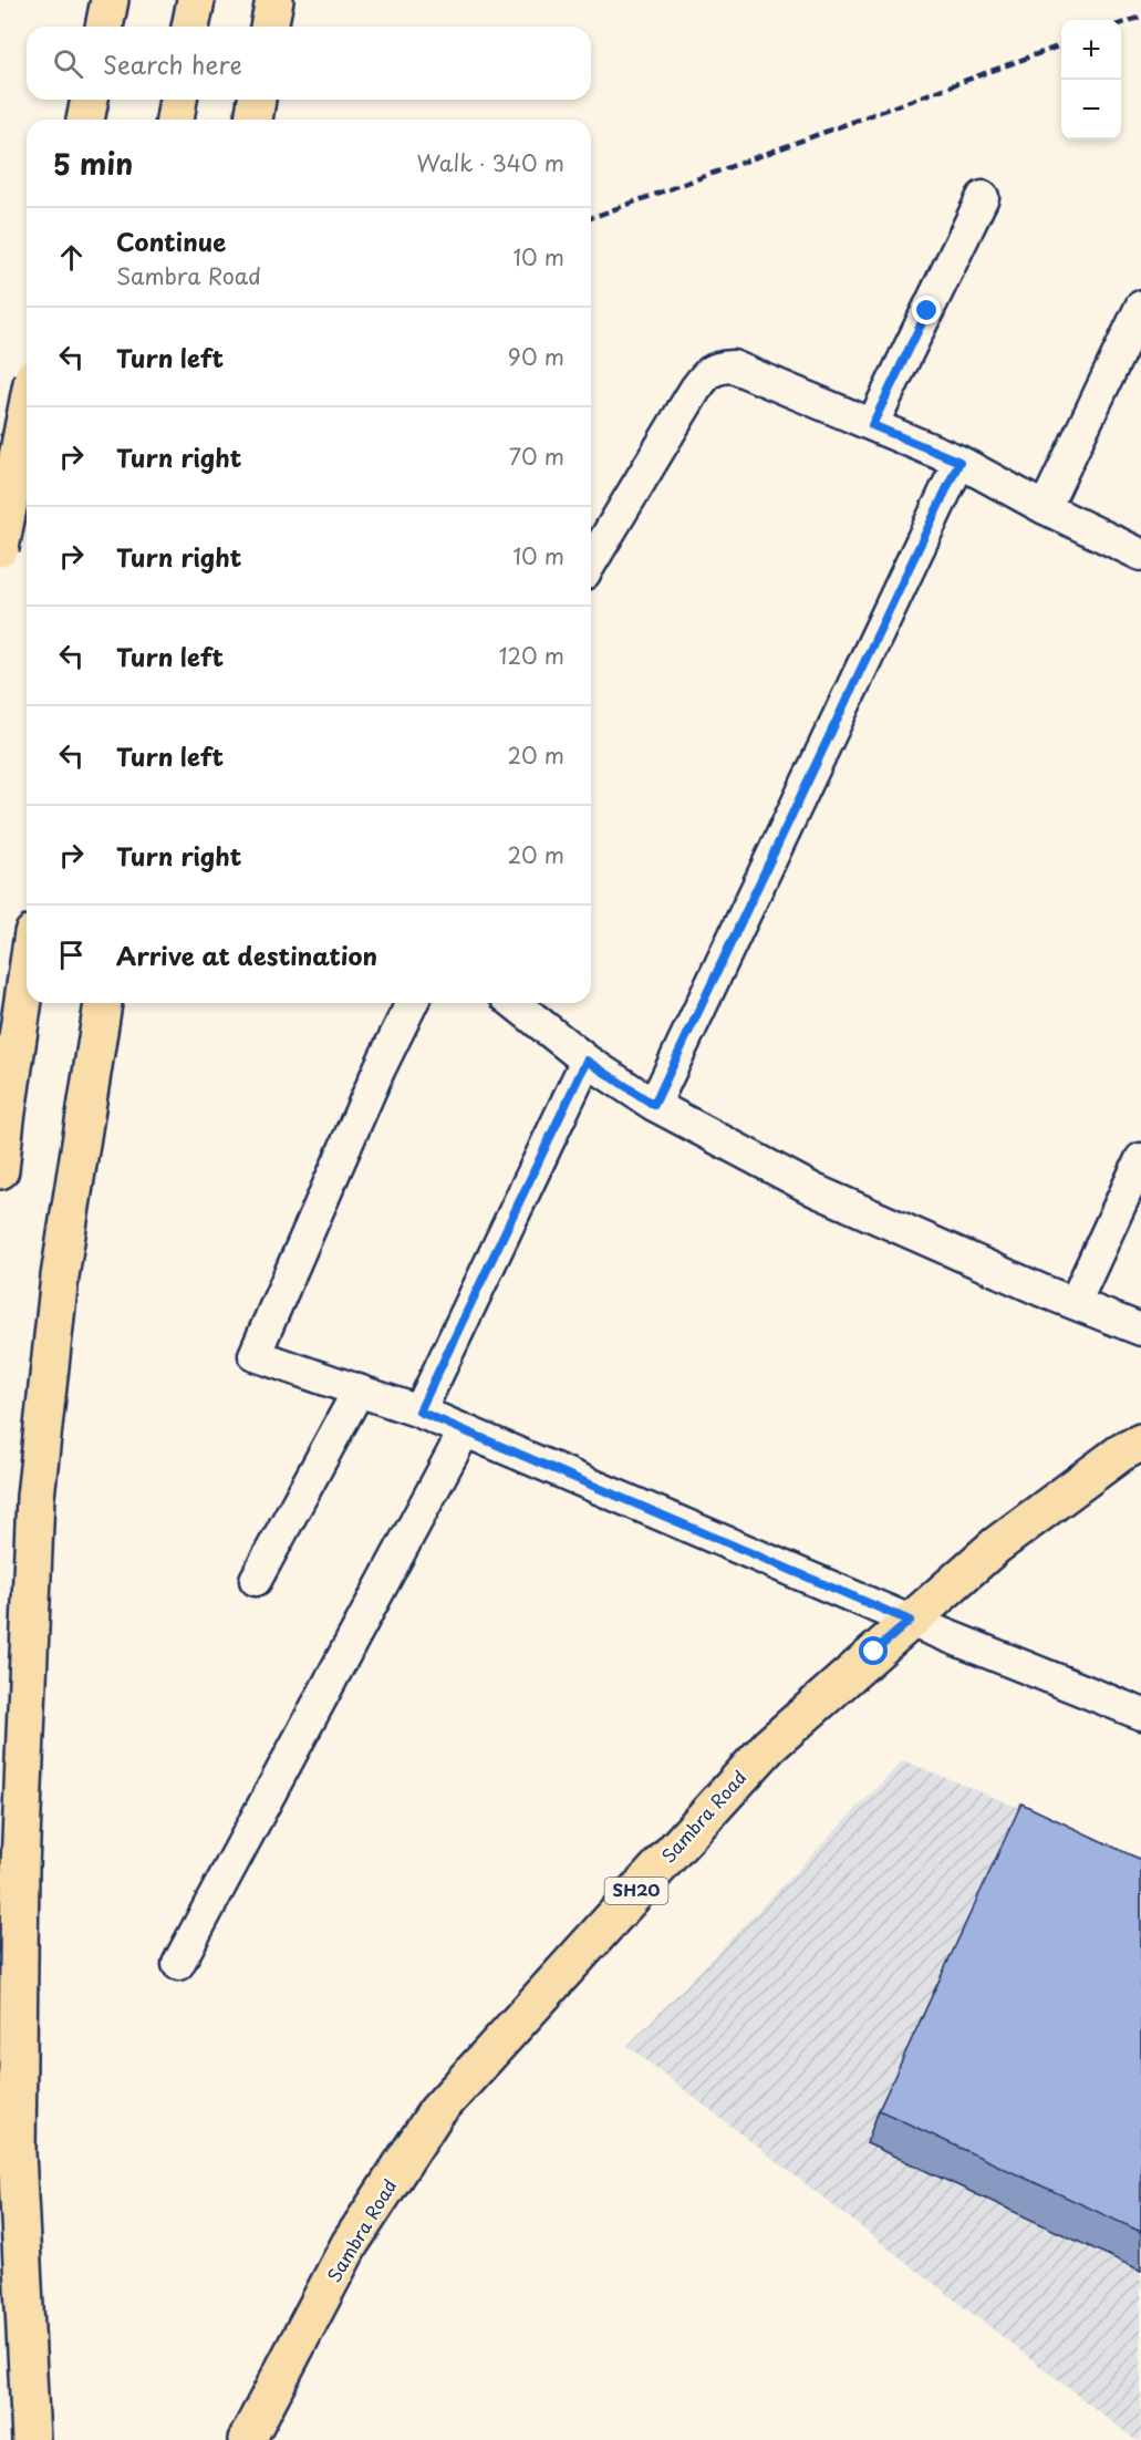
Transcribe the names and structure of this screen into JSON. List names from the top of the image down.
{
  "streets": {
    "main road": ["Sambra Road", "SH20"]
  },
  "page": {
    "map_buttons": ["+", "−"],
    "search": "Search here",
    "heading": ["5 min", "Walk · 340 m"],
    "list": [
      ["Continue", "Sambra Road", "10 m"],
      ["Turn left", "90 m"],
      ["Turn right", "70 m"],
      ["Turn right", "10 m"],
      ["Turn left", "120 m"],
      ["Turn left", "20 m"],
      ["Turn right", "20 m"],
      "Arrive at destination"
    ]
  }
}
